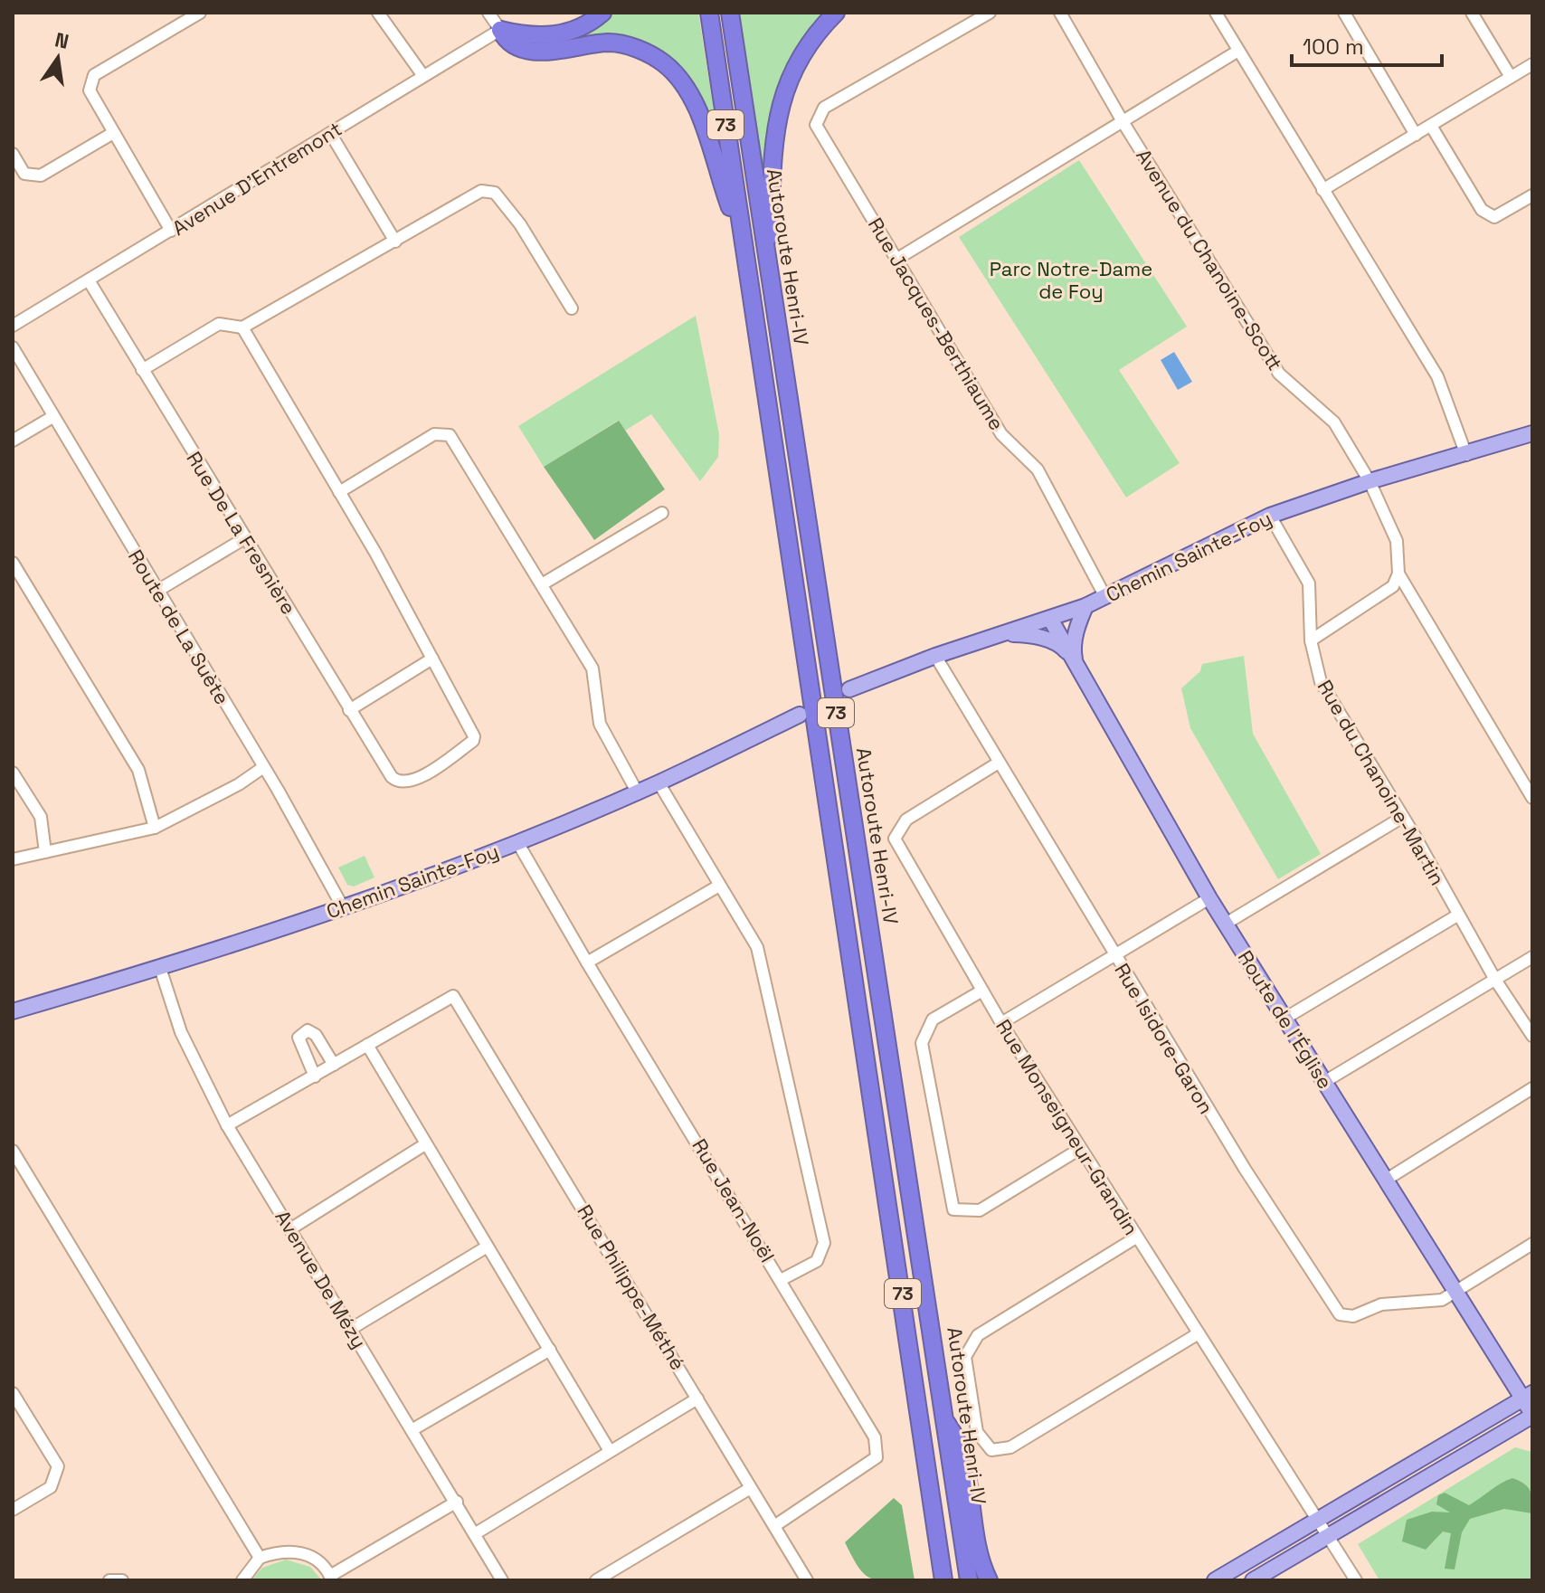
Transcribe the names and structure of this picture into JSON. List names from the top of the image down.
{
  "streets": {
    "highway": ["73", "Autoroute Henri-IV"],
    "main road": ["Chemin Sainte-Foy", "Route de l'Église"],
    "street": [
      "Avenue D'Entremont",
      "Avenue du Chanoine-Scott",
      "Rue Jacques-Berthiaume",
      "Rue De La Fresnière",
      "Route de La Suète",
      "Rue du Chanoine-Martin",
      "Rue Isidore-Garon",
      "Rue Monseigneur-Grandin",
      "Rue Jean-Noël",
      "Avenue De Mézy",
      "Rue Philippe-Méthé"
    ]
  },
  "crossings": [
    ["Avenue D'Entremont", "Rue De La Fresnière"],
    ["Avenue du Chanoine-Scott", "Chemin Sainte-Foy"],
    ["Rue Jacques-Berthiaume", "Chemin Sainte-Foy"],
    ["Chemin Sainte-Foy", "Route de La Suète"],
    ["Chemin Sainte-Foy", "Rue du Chanoine-Martin"],
    ["Chemin Sainte-Foy", "Route de l'Église"],
    ["Chemin Sainte-Foy", "Rue Isidore-Garon"],
    ["Chemin Sainte-Foy", "Rue Jean-Noël"],
    ["Chemin Sainte-Foy", "Avenue De Mézy"],
    ["Route de l'Église", "Rue Isidore-Garon"],
    ["Rue Isidore-Garon", "Rue Monseigneur-Grandin"],
    ["Rue Jean-Noël", "Rue Philippe-Méthé"]
  ],
  "parks": ["Parc Notre-Dame de Foy"],
  "scale_bar": "100 m",
  "north": "top"
}
